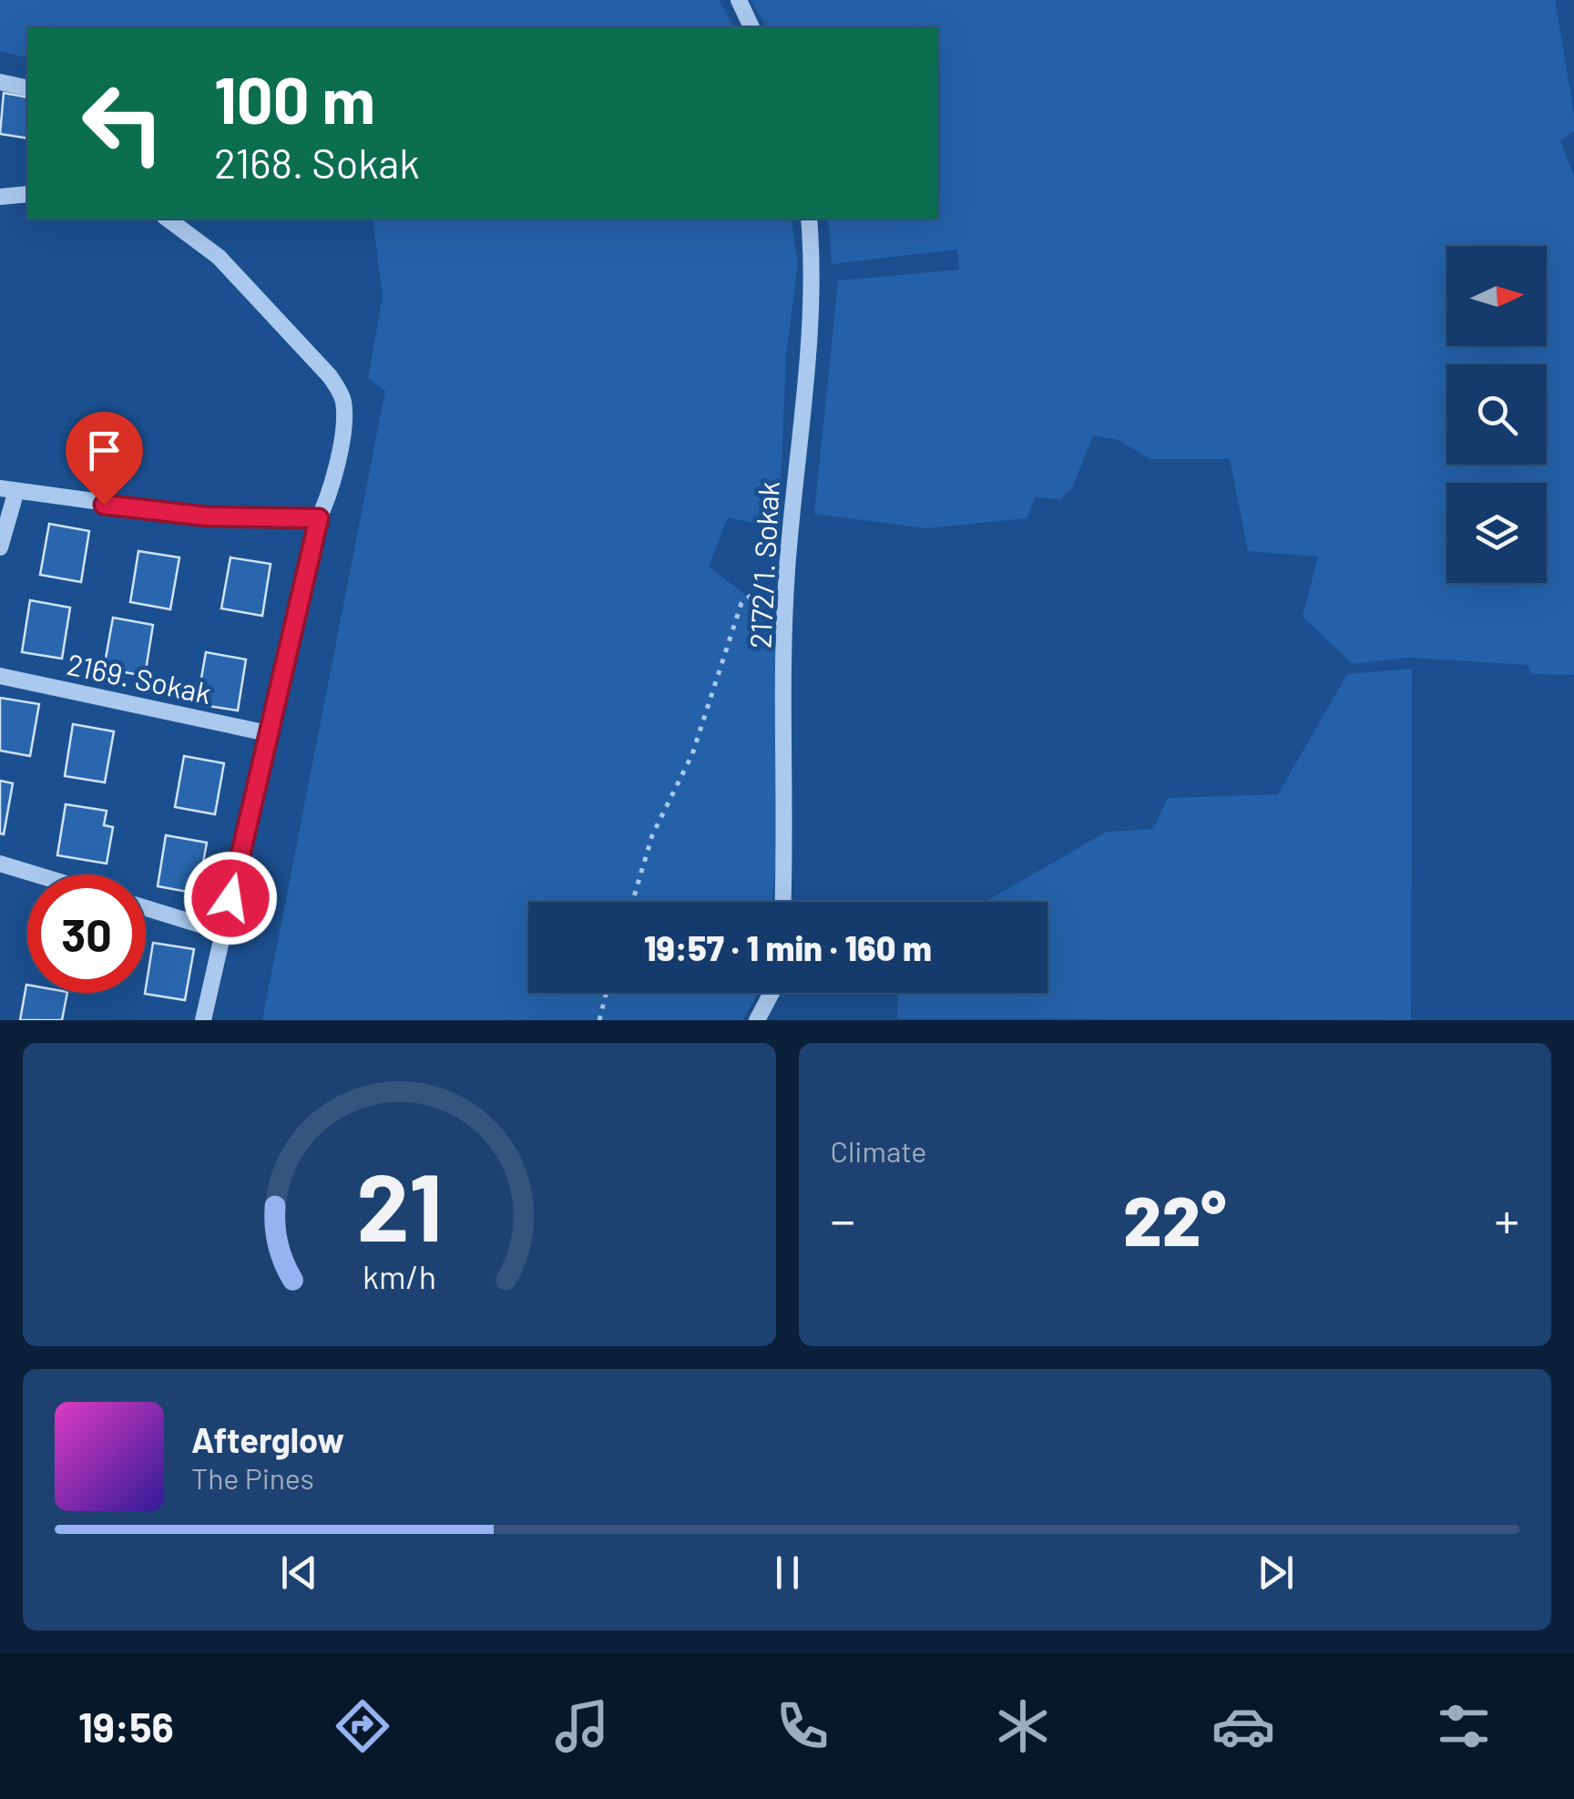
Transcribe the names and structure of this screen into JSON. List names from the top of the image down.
{
  "streets": {
    "street": ["2172/1. Sokak", "2169. Sokak"]
  },
  "north": "right",
  "page": {
    "turn": ["100 m", "2168. Sokak"],
    "limit": "30",
    "trip": "19:57 · 1 min · 160 m",
    "tile": "Climate",
    "heat": ["−", "22°", "+"],
    "song": ["Afterglow", "The Pines"],
    "tabs": "19:56",
    "gauge": ["21", "km/h"]
  }
}
